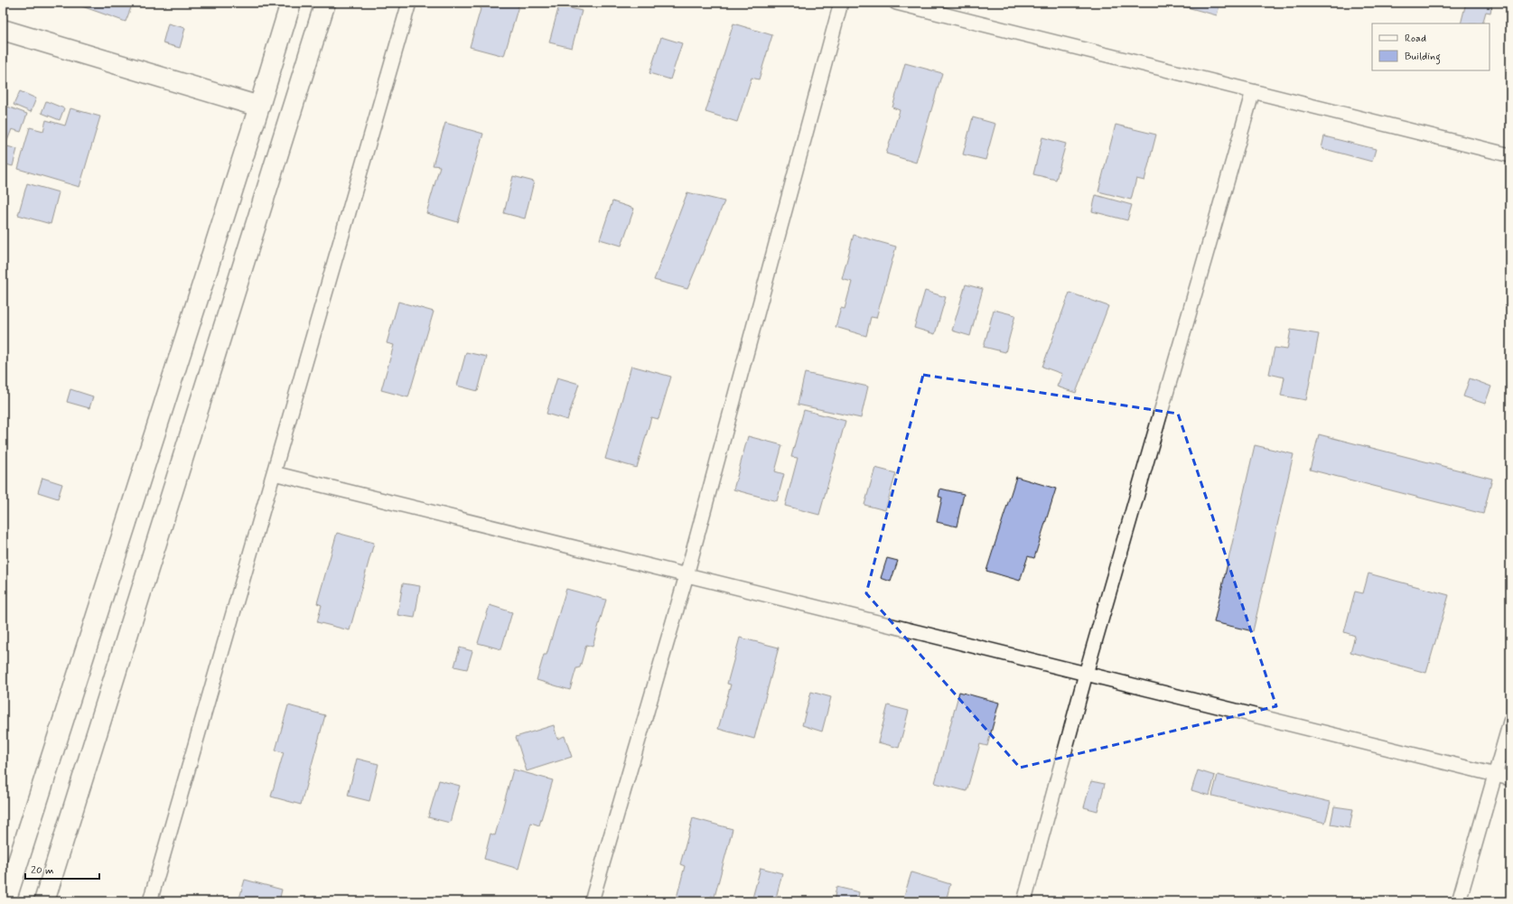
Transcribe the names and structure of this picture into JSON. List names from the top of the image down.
{
  "legend": ["Road", "Building"],
  "scale_bar": "20 m"
}
